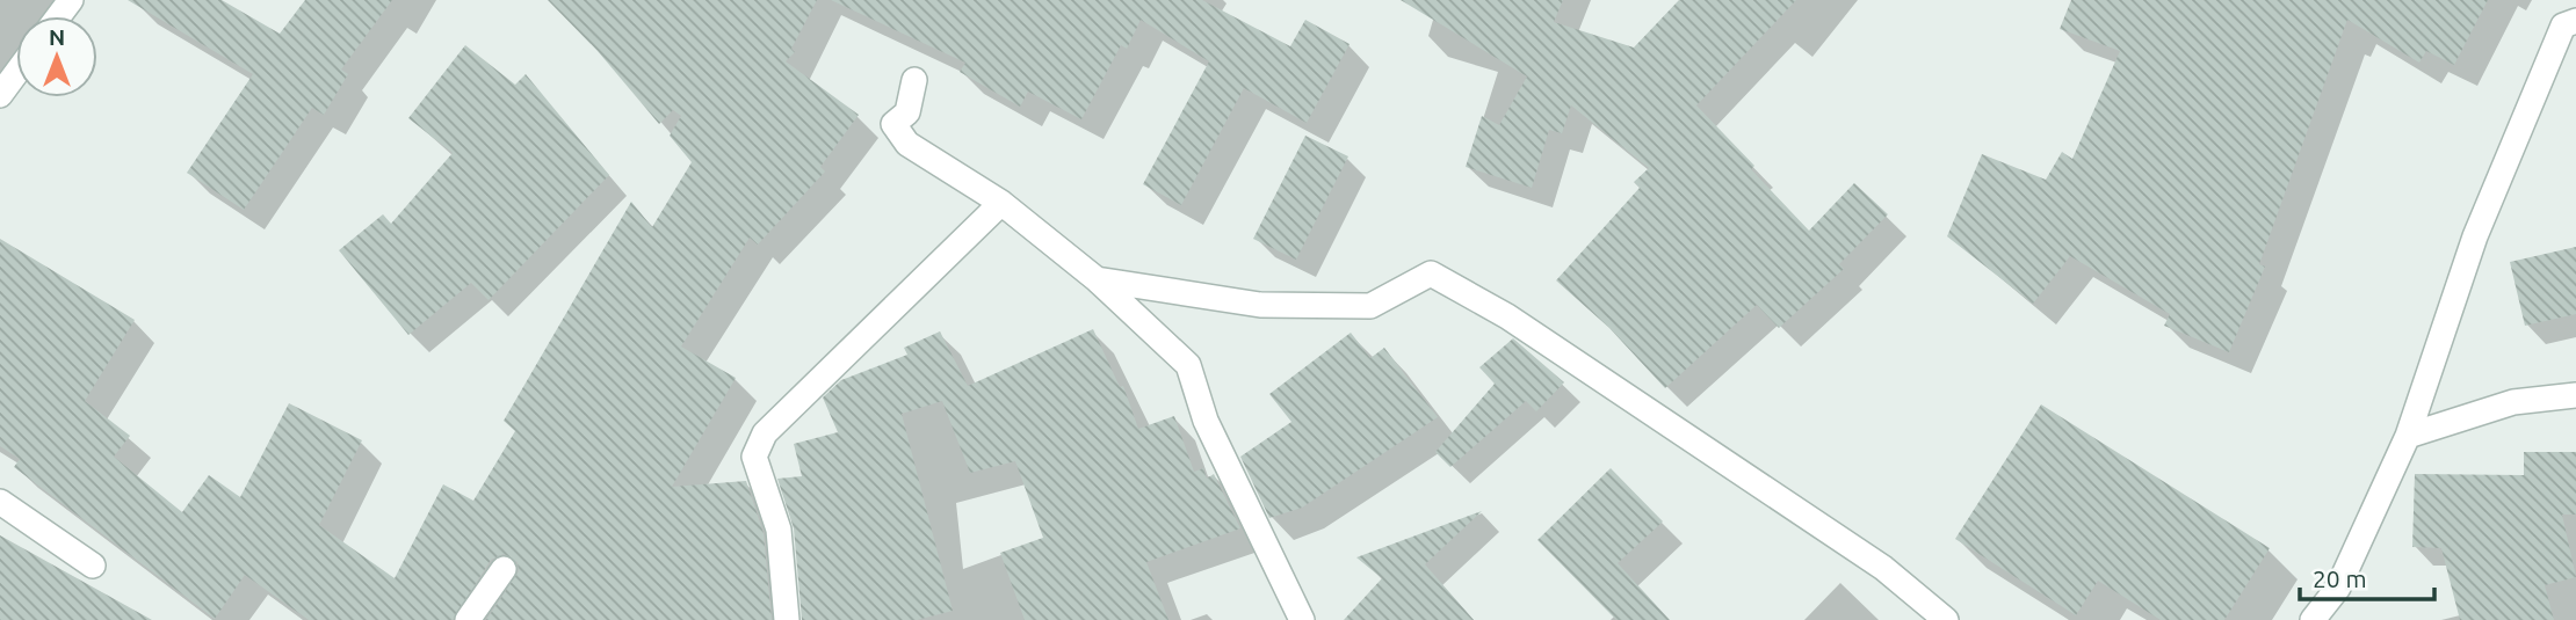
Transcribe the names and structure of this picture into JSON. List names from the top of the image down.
{
  "scale_bar": "20 m",
  "north": "top"
}
